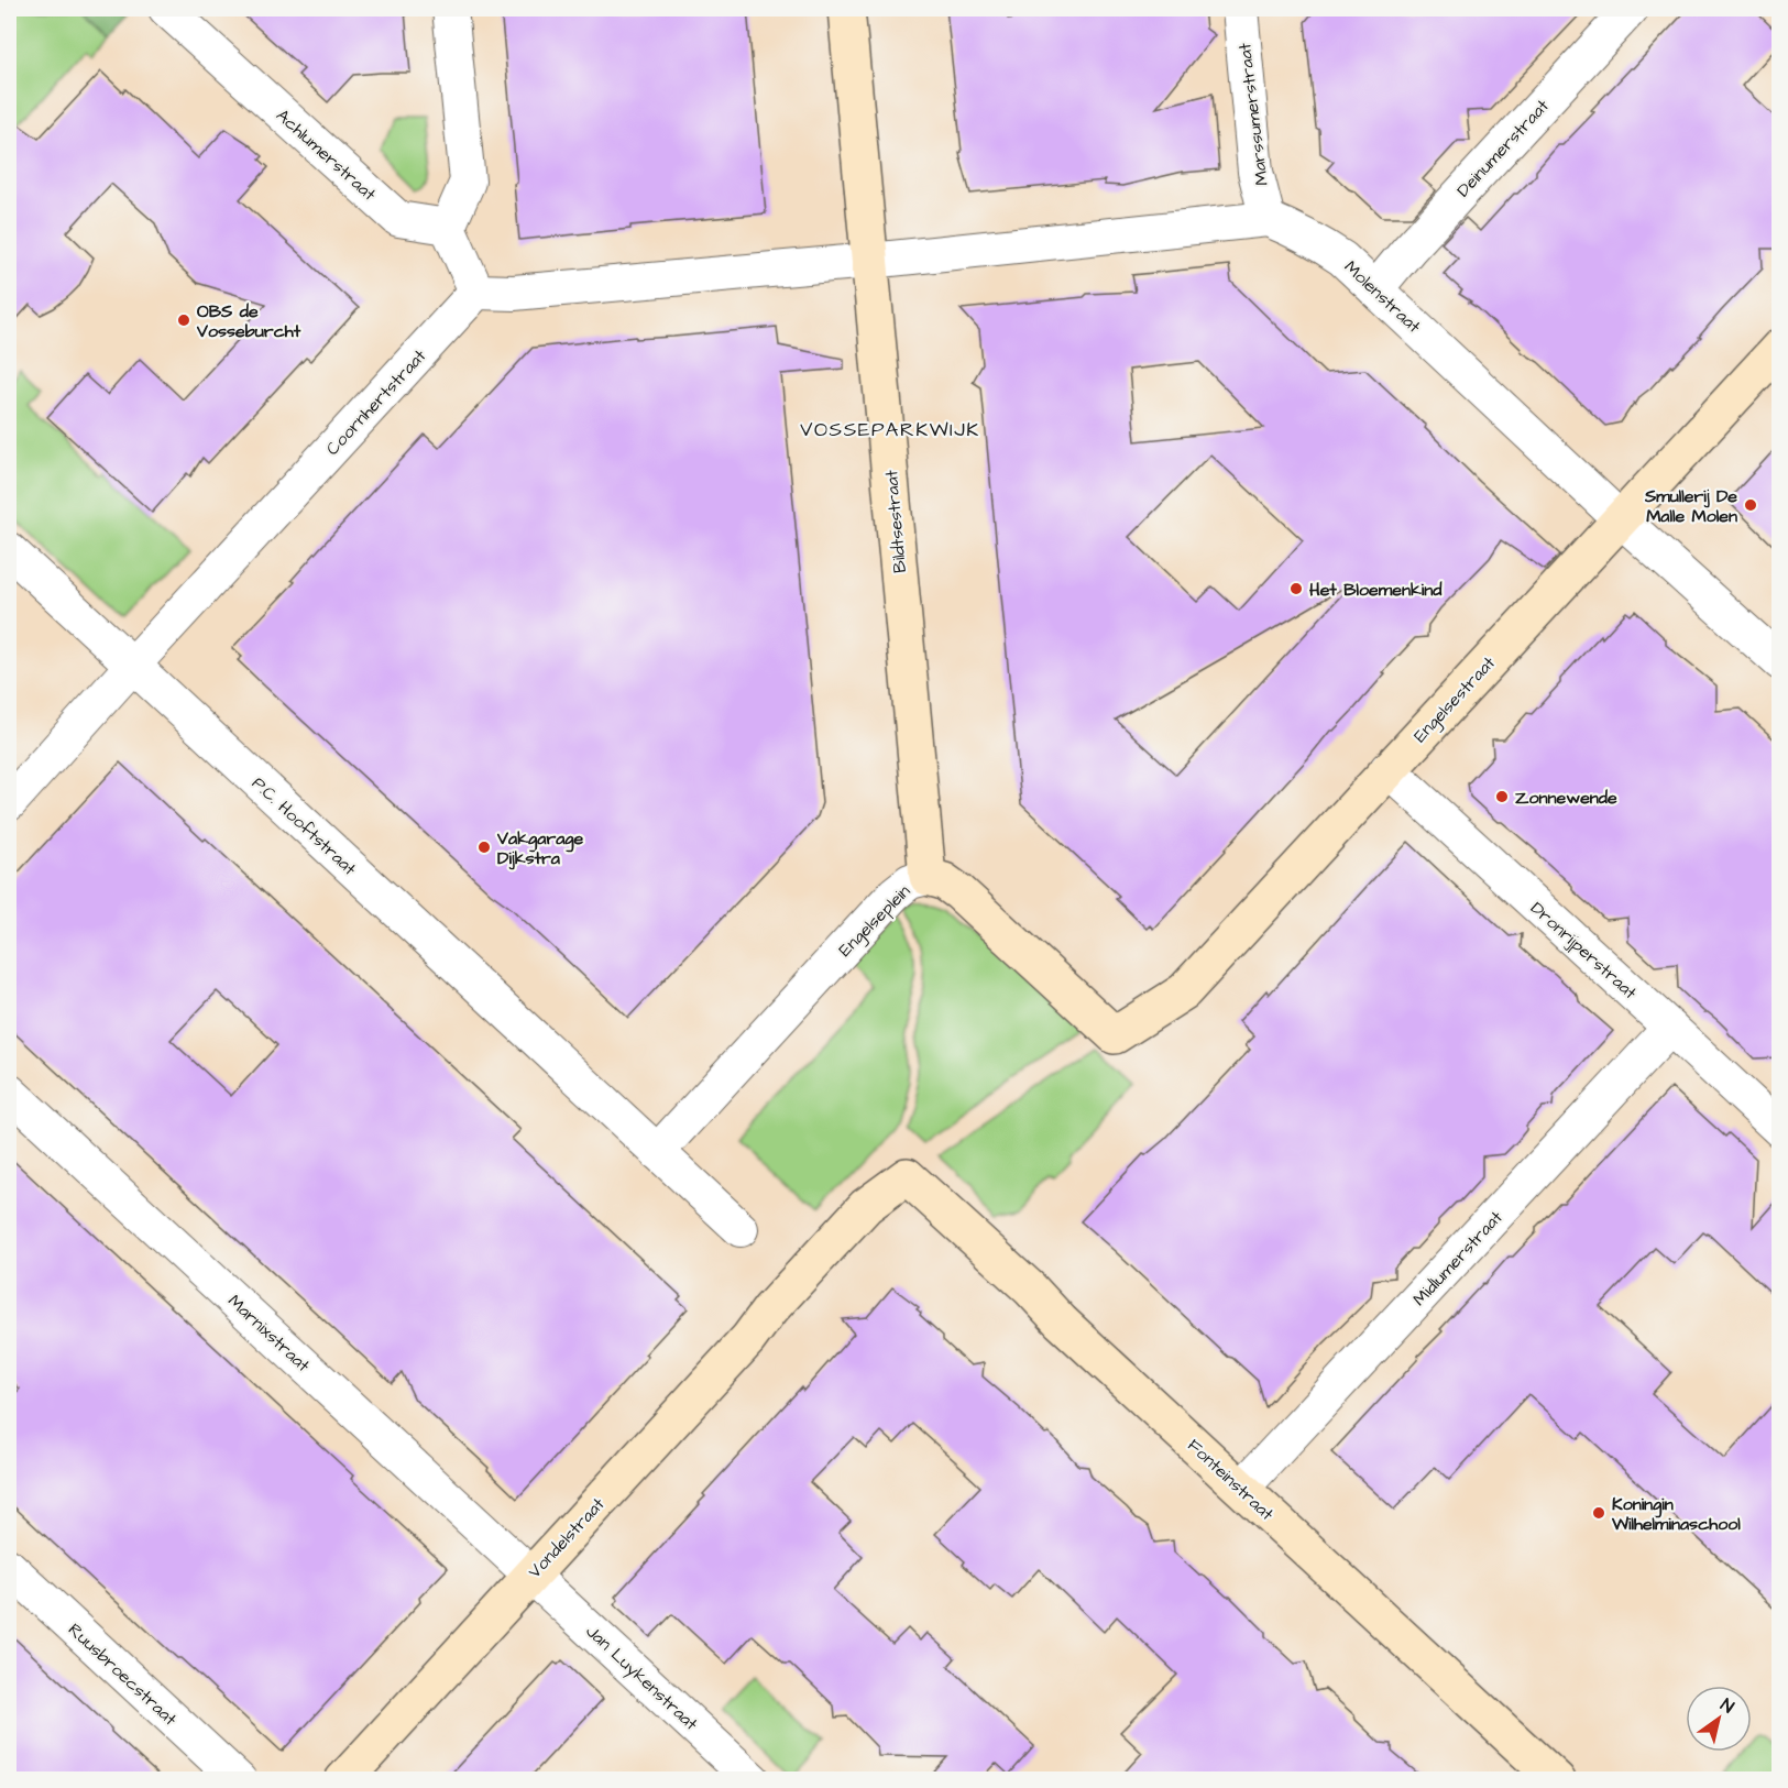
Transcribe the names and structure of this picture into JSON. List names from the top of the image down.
{
  "streets": {
    "street": [
      "Marssumerstraat",
      "Deinumerstraat",
      "Achlumerstraat",
      "Molenstraat",
      "Coornhertstraat",
      "Bildtsestraat",
      "Engelsestraat",
      "P.C. Hooftstraat",
      "Engelseplein",
      "Dronrijperstraat",
      "Midlumerstraat",
      "Marnixstraat",
      "Fonteinstraat",
      "Vondelstraat",
      "Ruusbroecstraat",
      "Jan Luykenstraat"
    ]
  },
  "crossings": [
    ["Marssumerstraat", "Molenstraat"],
    ["Deinumerstraat", "Molenstraat"],
    ["Molenstraat", "Bildtsestraat"],
    ["Molenstraat", "Engelsestraat"],
    ["Coornhertstraat", "P.C. Hooftstraat"],
    ["Bildtsestraat", "Engelseplein"],
    ["Engelsestraat", "Engelseplein"],
    ["Engelsestraat", "Dronrijperstraat"],
    ["P.C. Hooftstraat", "Engelseplein"],
    ["Dronrijperstraat", "Midlumerstraat"],
    ["Midlumerstraat", "Fonteinstraat"],
    ["Marnixstraat", "Vondelstraat"],
    ["Marnixstraat", "Jan Luykenstraat"],
    ["Fonteinstraat", "Vondelstraat"],
    ["Vondelstraat", "Jan Luykenstraat"]
  ],
  "districts": ["VOSSEPARKWIJK"],
  "places": [
    "OBS de Vosseburcht",
    "Smullerij De Malle Molen",
    "Het Bloemenkind",
    "Zonnewende",
    "Vakgarage Dijkstra",
    "Koningin Wilhelminaschool"
  ],
  "north": "top right"
}
